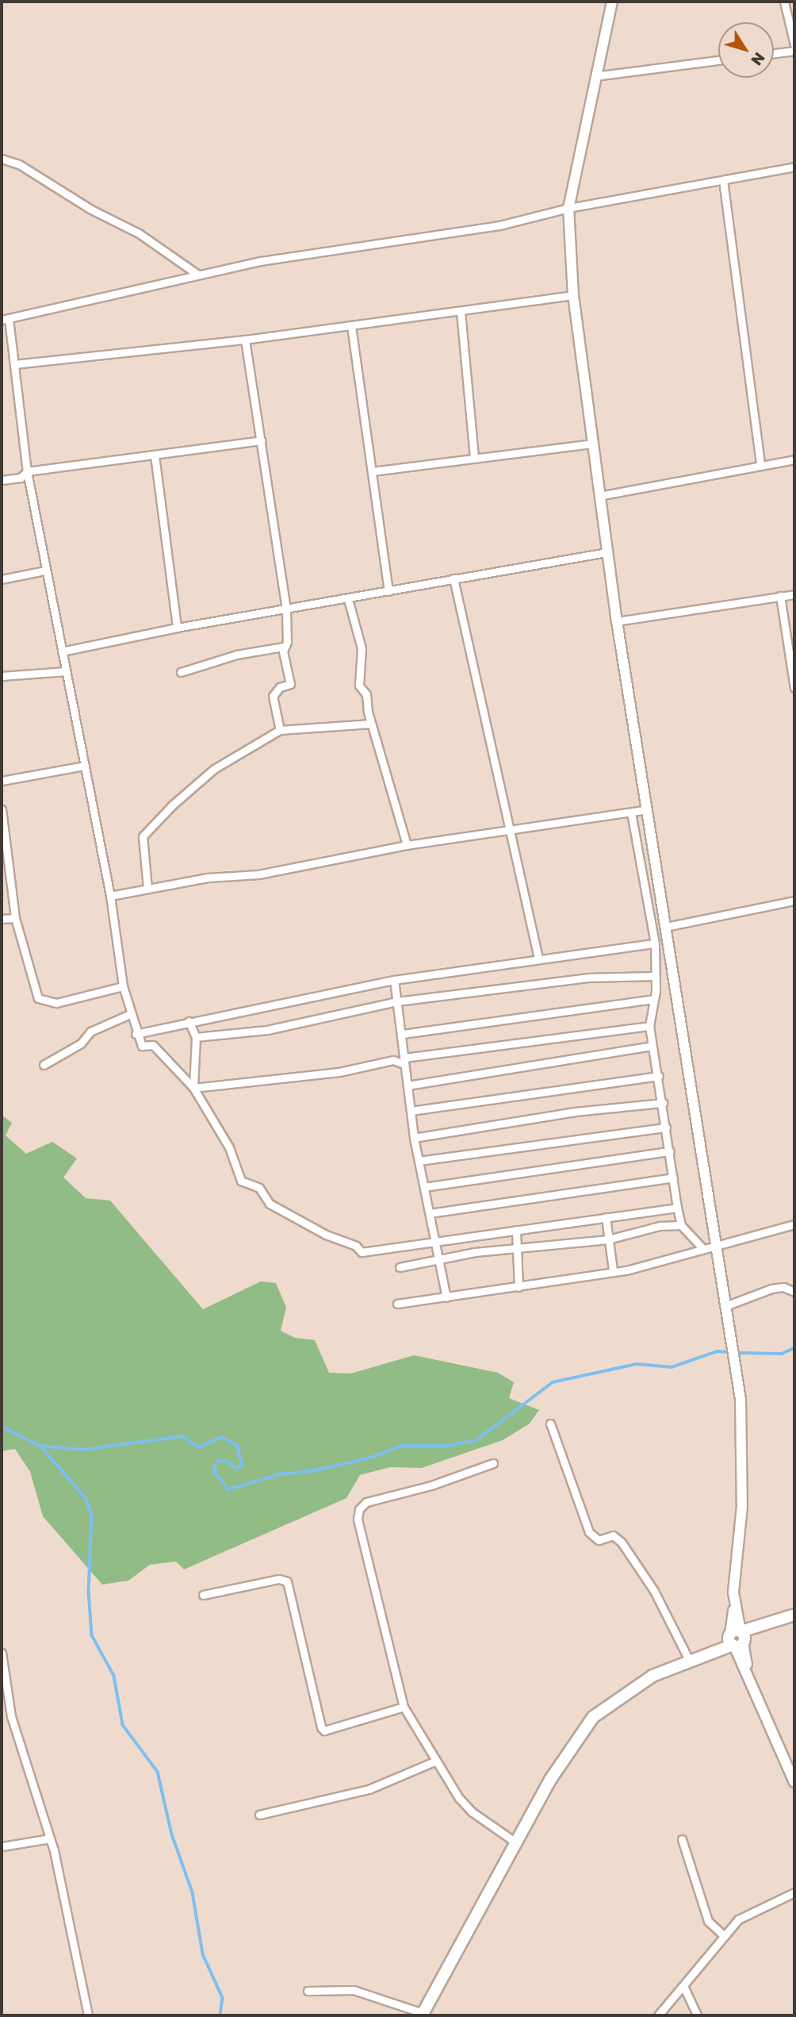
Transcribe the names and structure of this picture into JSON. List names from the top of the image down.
{
  "north": "bottom right"
}
